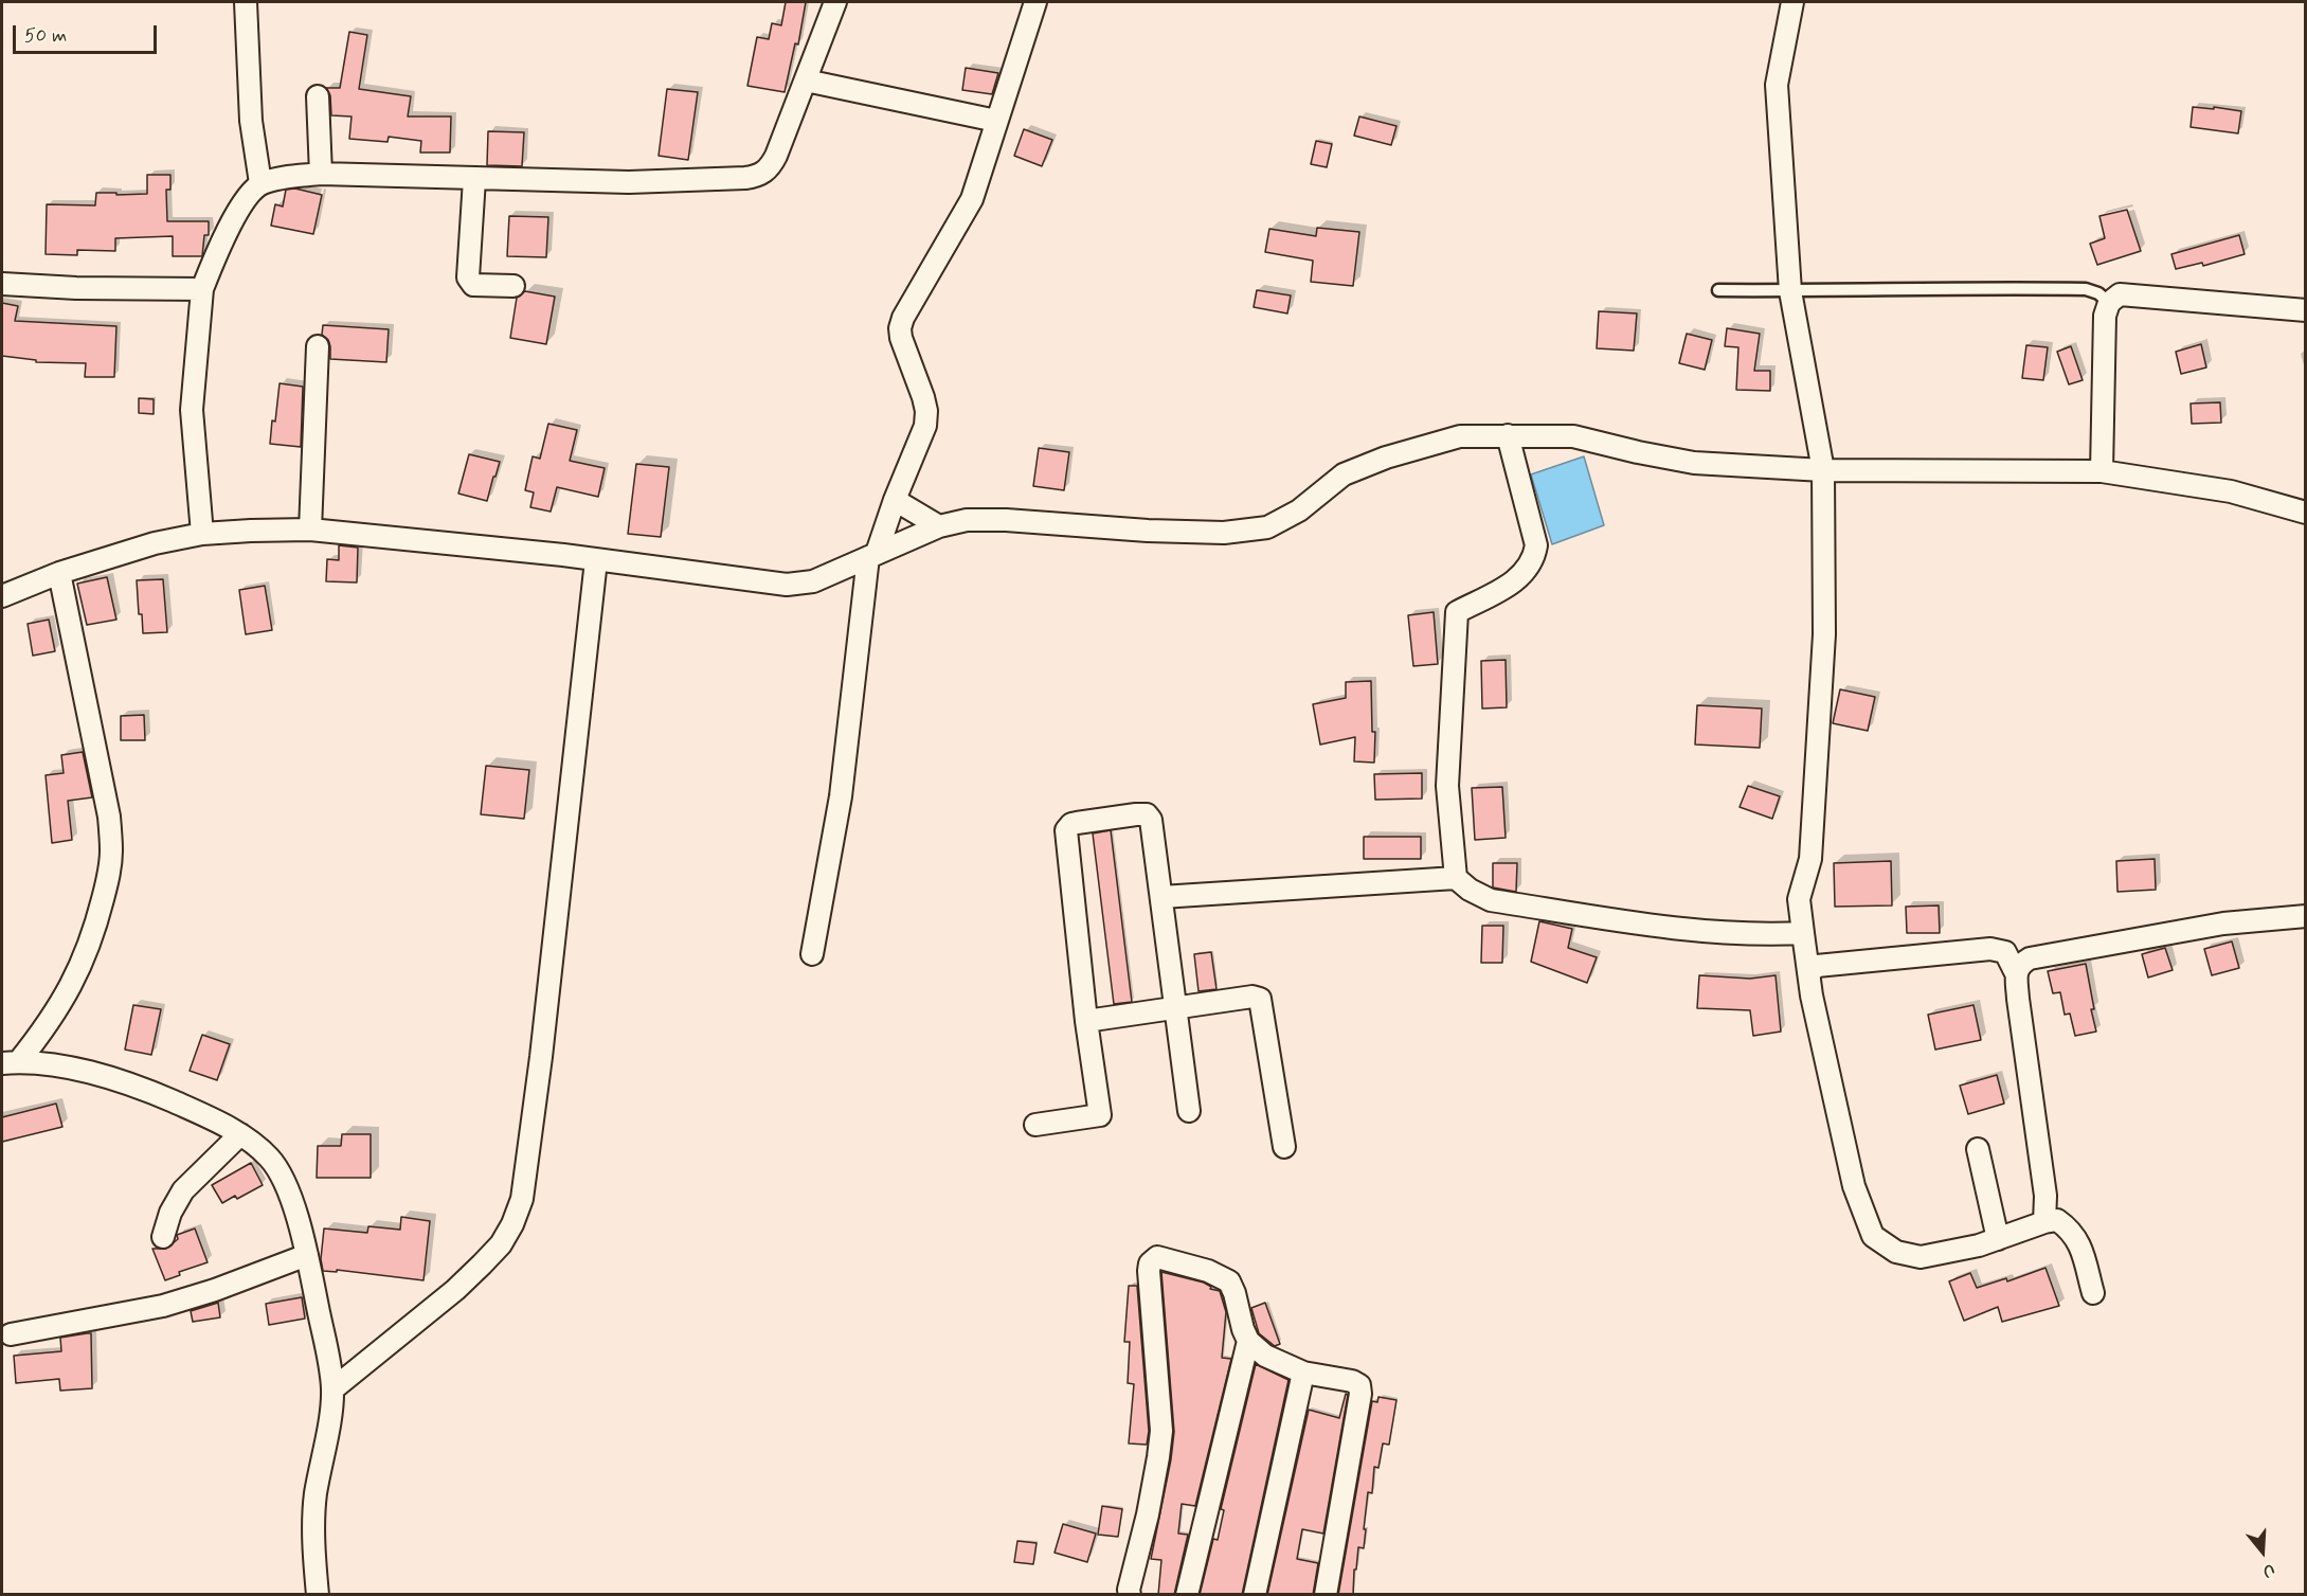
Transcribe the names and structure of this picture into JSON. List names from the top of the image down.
{
  "scale_bar": "50 m",
  "north": "bottom"
}
